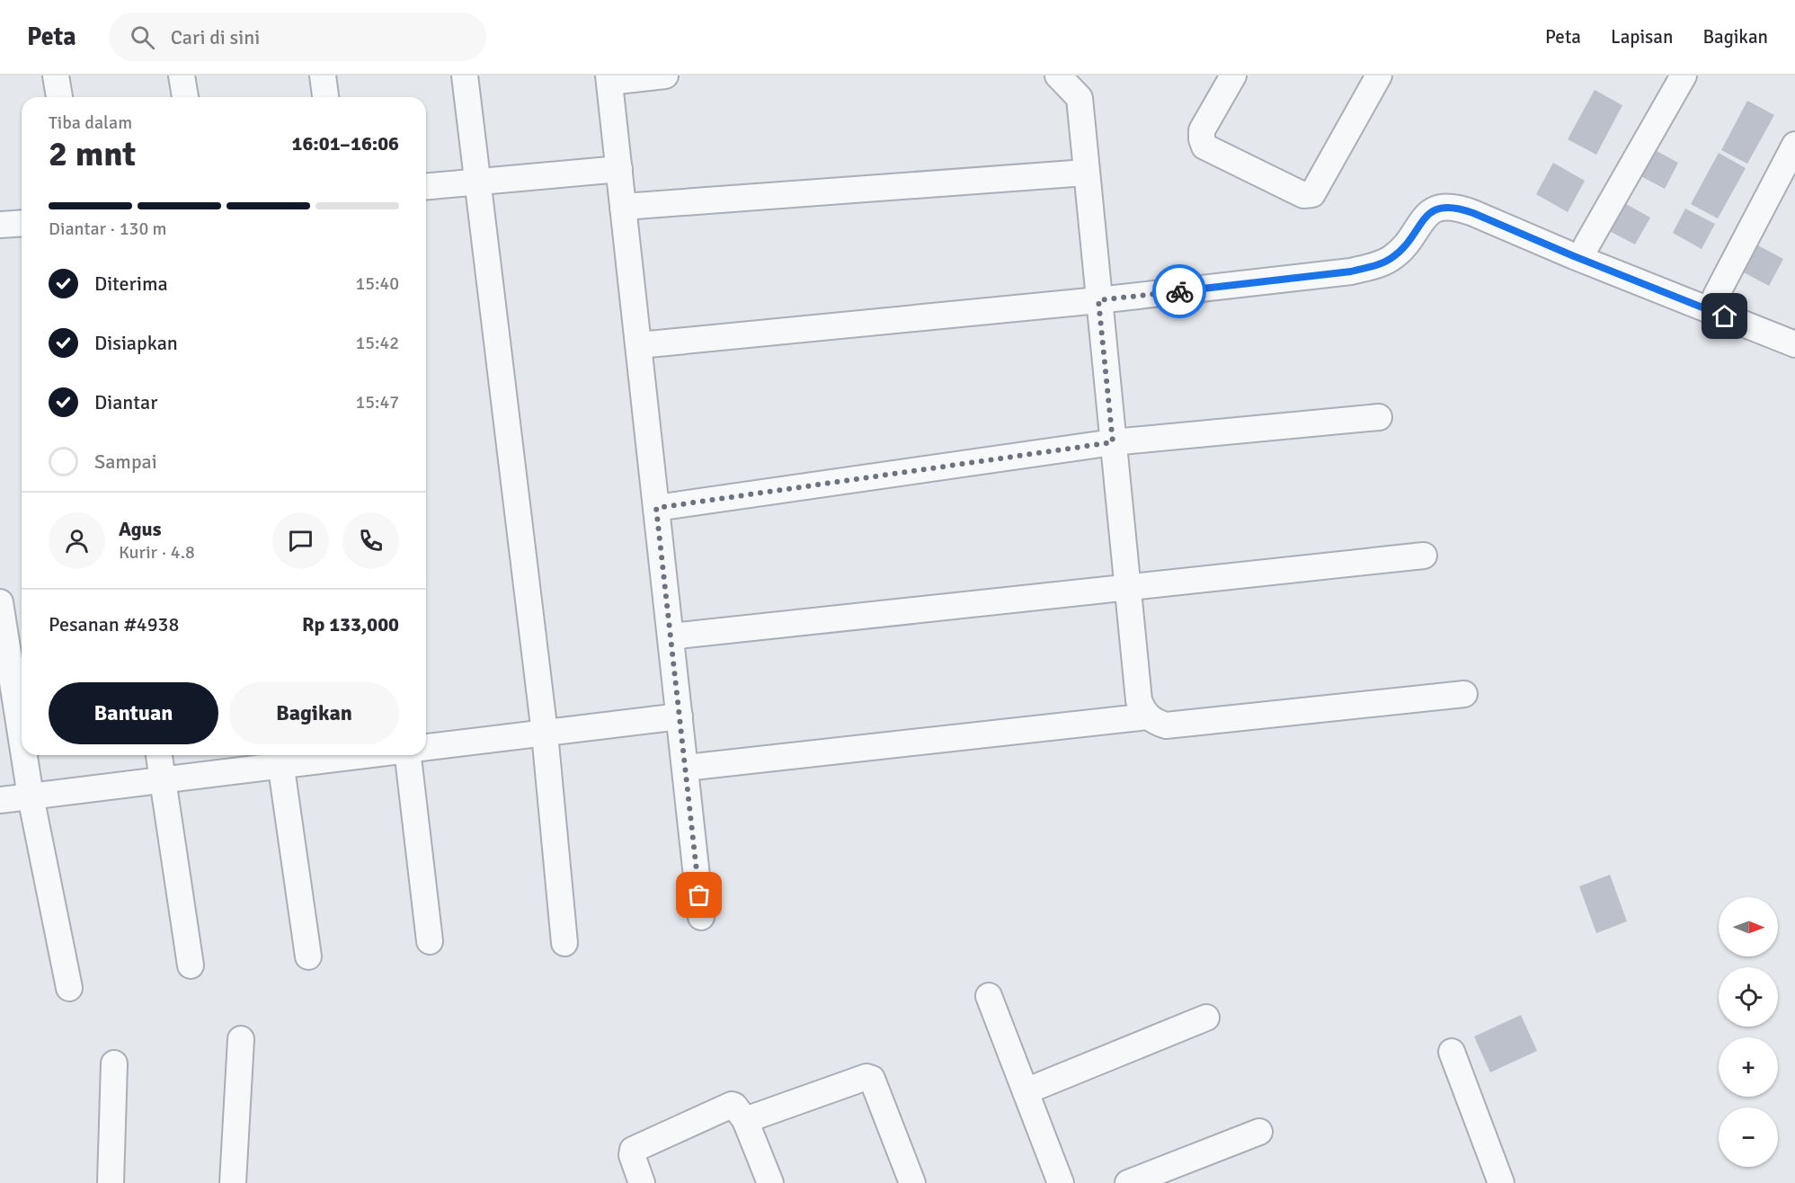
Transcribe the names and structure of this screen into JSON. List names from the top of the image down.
{
  "north": "right",
  "page": {
    "header": "Peta",
    "search": "Cari di sini",
    "nav": ["Peta", "Lapisan", "Bagikan"],
    "heading": ["2 mnt", "Tiba dalam", "16:01–16:06"],
    "panel": [
      "Agus",
      "Kurir · 4.8",
      "Pesanan #4938",
      "Rp 133,000"
    ],
    "bar": "Diantar · 130 m",
    "list": [
      ["Diterima", "15:40"],
      ["Disiapkan", "15:42"],
      ["Diantar", "15:47"],
      "Sampai"
    ],
    "buttons": ["Bantuan", "Bagikan"],
    "map_buttons": ["+", "−"]
  }
}
